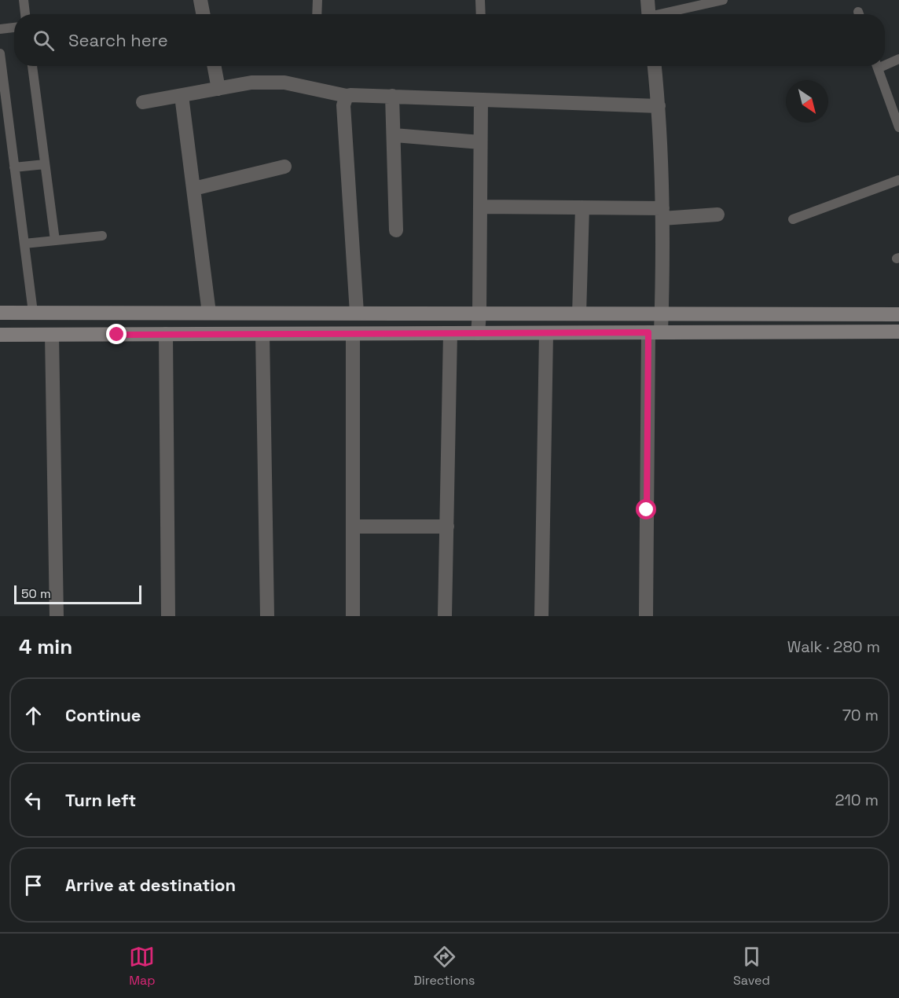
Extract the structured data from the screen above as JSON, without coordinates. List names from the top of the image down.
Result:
{
  "scale_bar": "50 m",
  "north": "bottom right",
  "page": {
    "search": "Search here",
    "scale": "50 m",
    "heading": ["4 min", "Walk · 280 m"],
    "list": [
      ["Continue", "70 m"],
      ["Turn left", "210 m"],
      "Arrive at destination"
    ],
    "nav": ["Map", "Directions", "Saved"]
  }
}
